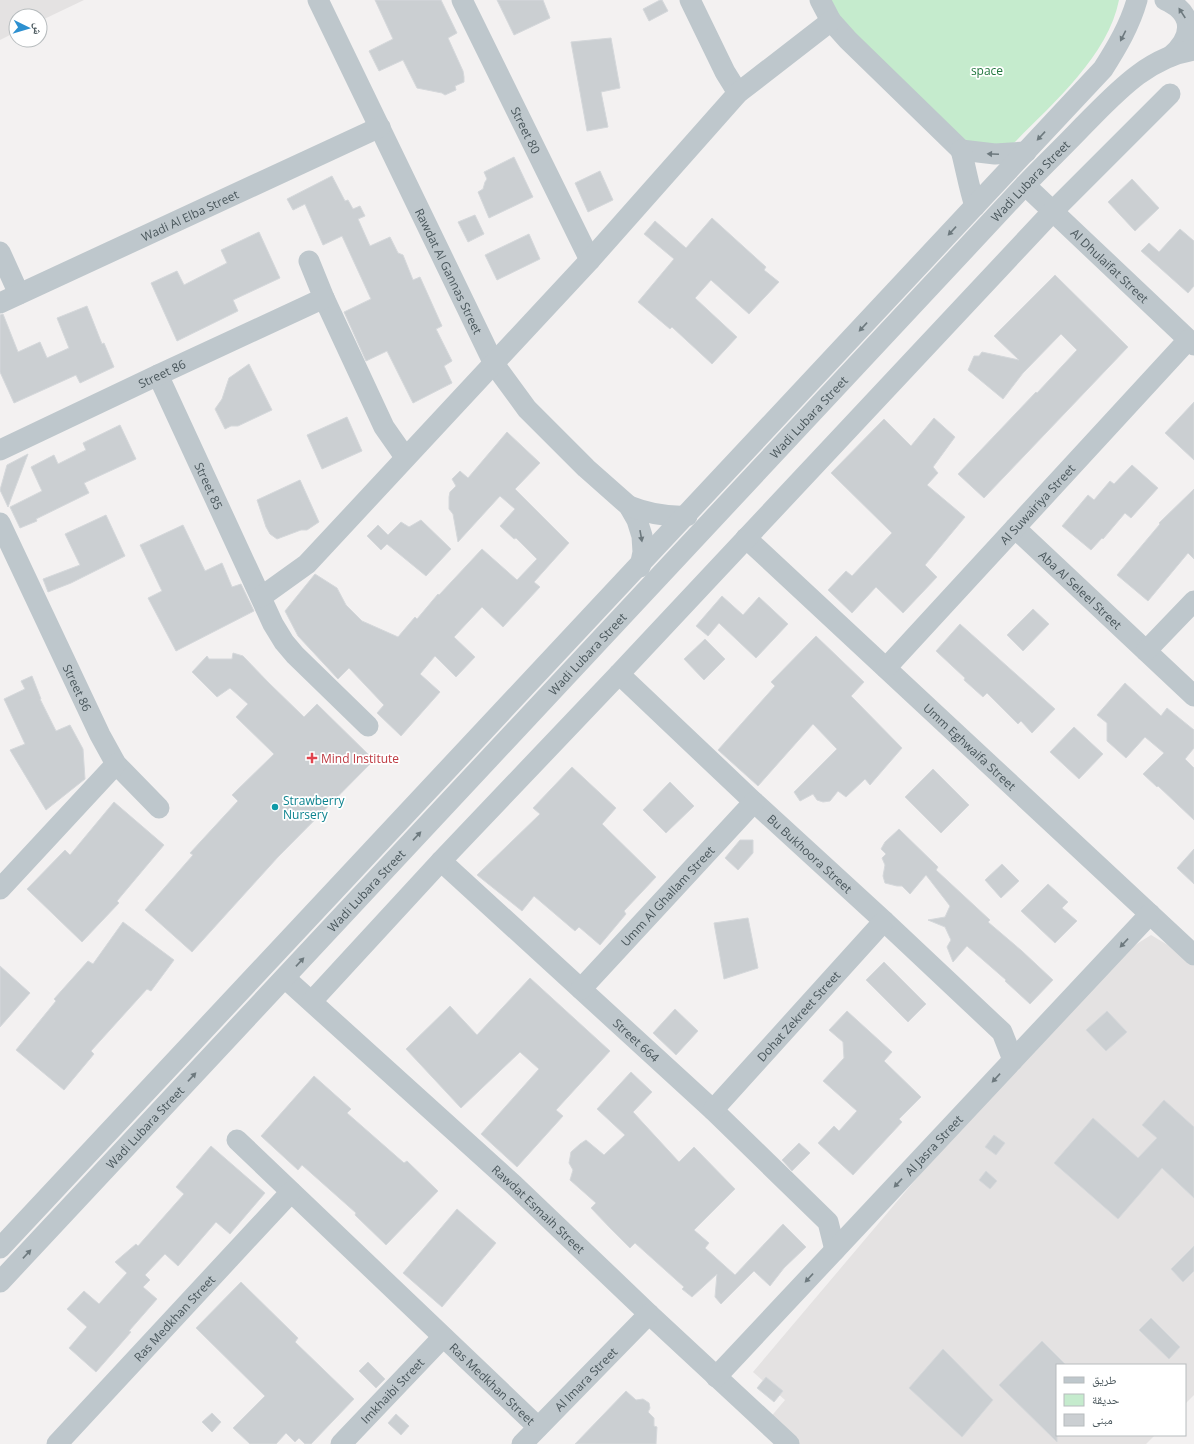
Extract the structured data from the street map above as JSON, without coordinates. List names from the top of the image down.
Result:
{
  "streets": {
    "street": [
      "Street 80",
      "Wadi Lubara Street",
      "Wadi Al Elba Street",
      "Al Dhulaifat Street",
      "Rawdat Al Gannas Street",
      "Street 86",
      "Street 85",
      "Al Suwairiya Street",
      "Aba Al Seleel Street",
      "Umm Eghwaifa Street",
      "Bu Bukhoora Street",
      "Umm Al Ghallam Street",
      "Dohat Zekreet Street",
      "Street 664",
      "Al Jasra Street",
      "Rawdat Esmaih Street",
      "Ras Medkhan Street",
      "Al Imara Street",
      "Imkhaibi Street"
    ]
  },
  "crossings": [
    ["Wadi Lubara Street", "Al Dhulaifat Street"],
    ["Wadi Lubara Street", "Rawdat Al Gannas Street"],
    ["Wadi Lubara Street", "Rawdat Esmaih Street"],
    ["Wadi Al Elba Street", "Rawdat Al Gannas Street"],
    ["Al Dhulaifat Street", "Al Suwairiya Street"],
    ["Street 86", "Street 85"],
    ["Al Suwairiya Street", "Aba Al Seleel Street"],
    ["Al Suwairiya Street", "Umm Eghwaifa Street"],
    ["Umm Eghwaifa Street", "Al Jasra Street"],
    ["Bu Bukhoora Street", "Umm Al Ghallam Street"],
    ["Bu Bukhoora Street", "Dohat Zekreet Street"],
    ["Bu Bukhoora Street", "Al Jasra Street"],
    ["Umm Al Ghallam Street", "Street 664"],
    ["Dohat Zekreet Street", "Street 664"],
    ["Al Jasra Street", "Rawdat Esmaih Street"],
    ["Rawdat Esmaih Street", "Al Imara Street"],
    ["Ras Medkhan Street", "Al Imara Street"],
    ["Ras Medkhan Street", "Imkhaibi Street"]
  ],
  "one_way": ["Al Jasra Street"],
  "parks": ["space"],
  "places": {
    "health": ["Mind Institute"],
    "other": ["Strawberry Nursery"]
  },
  "legend": ["طريق", "حديقة", "مبنى"],
  "north": "right"
}
